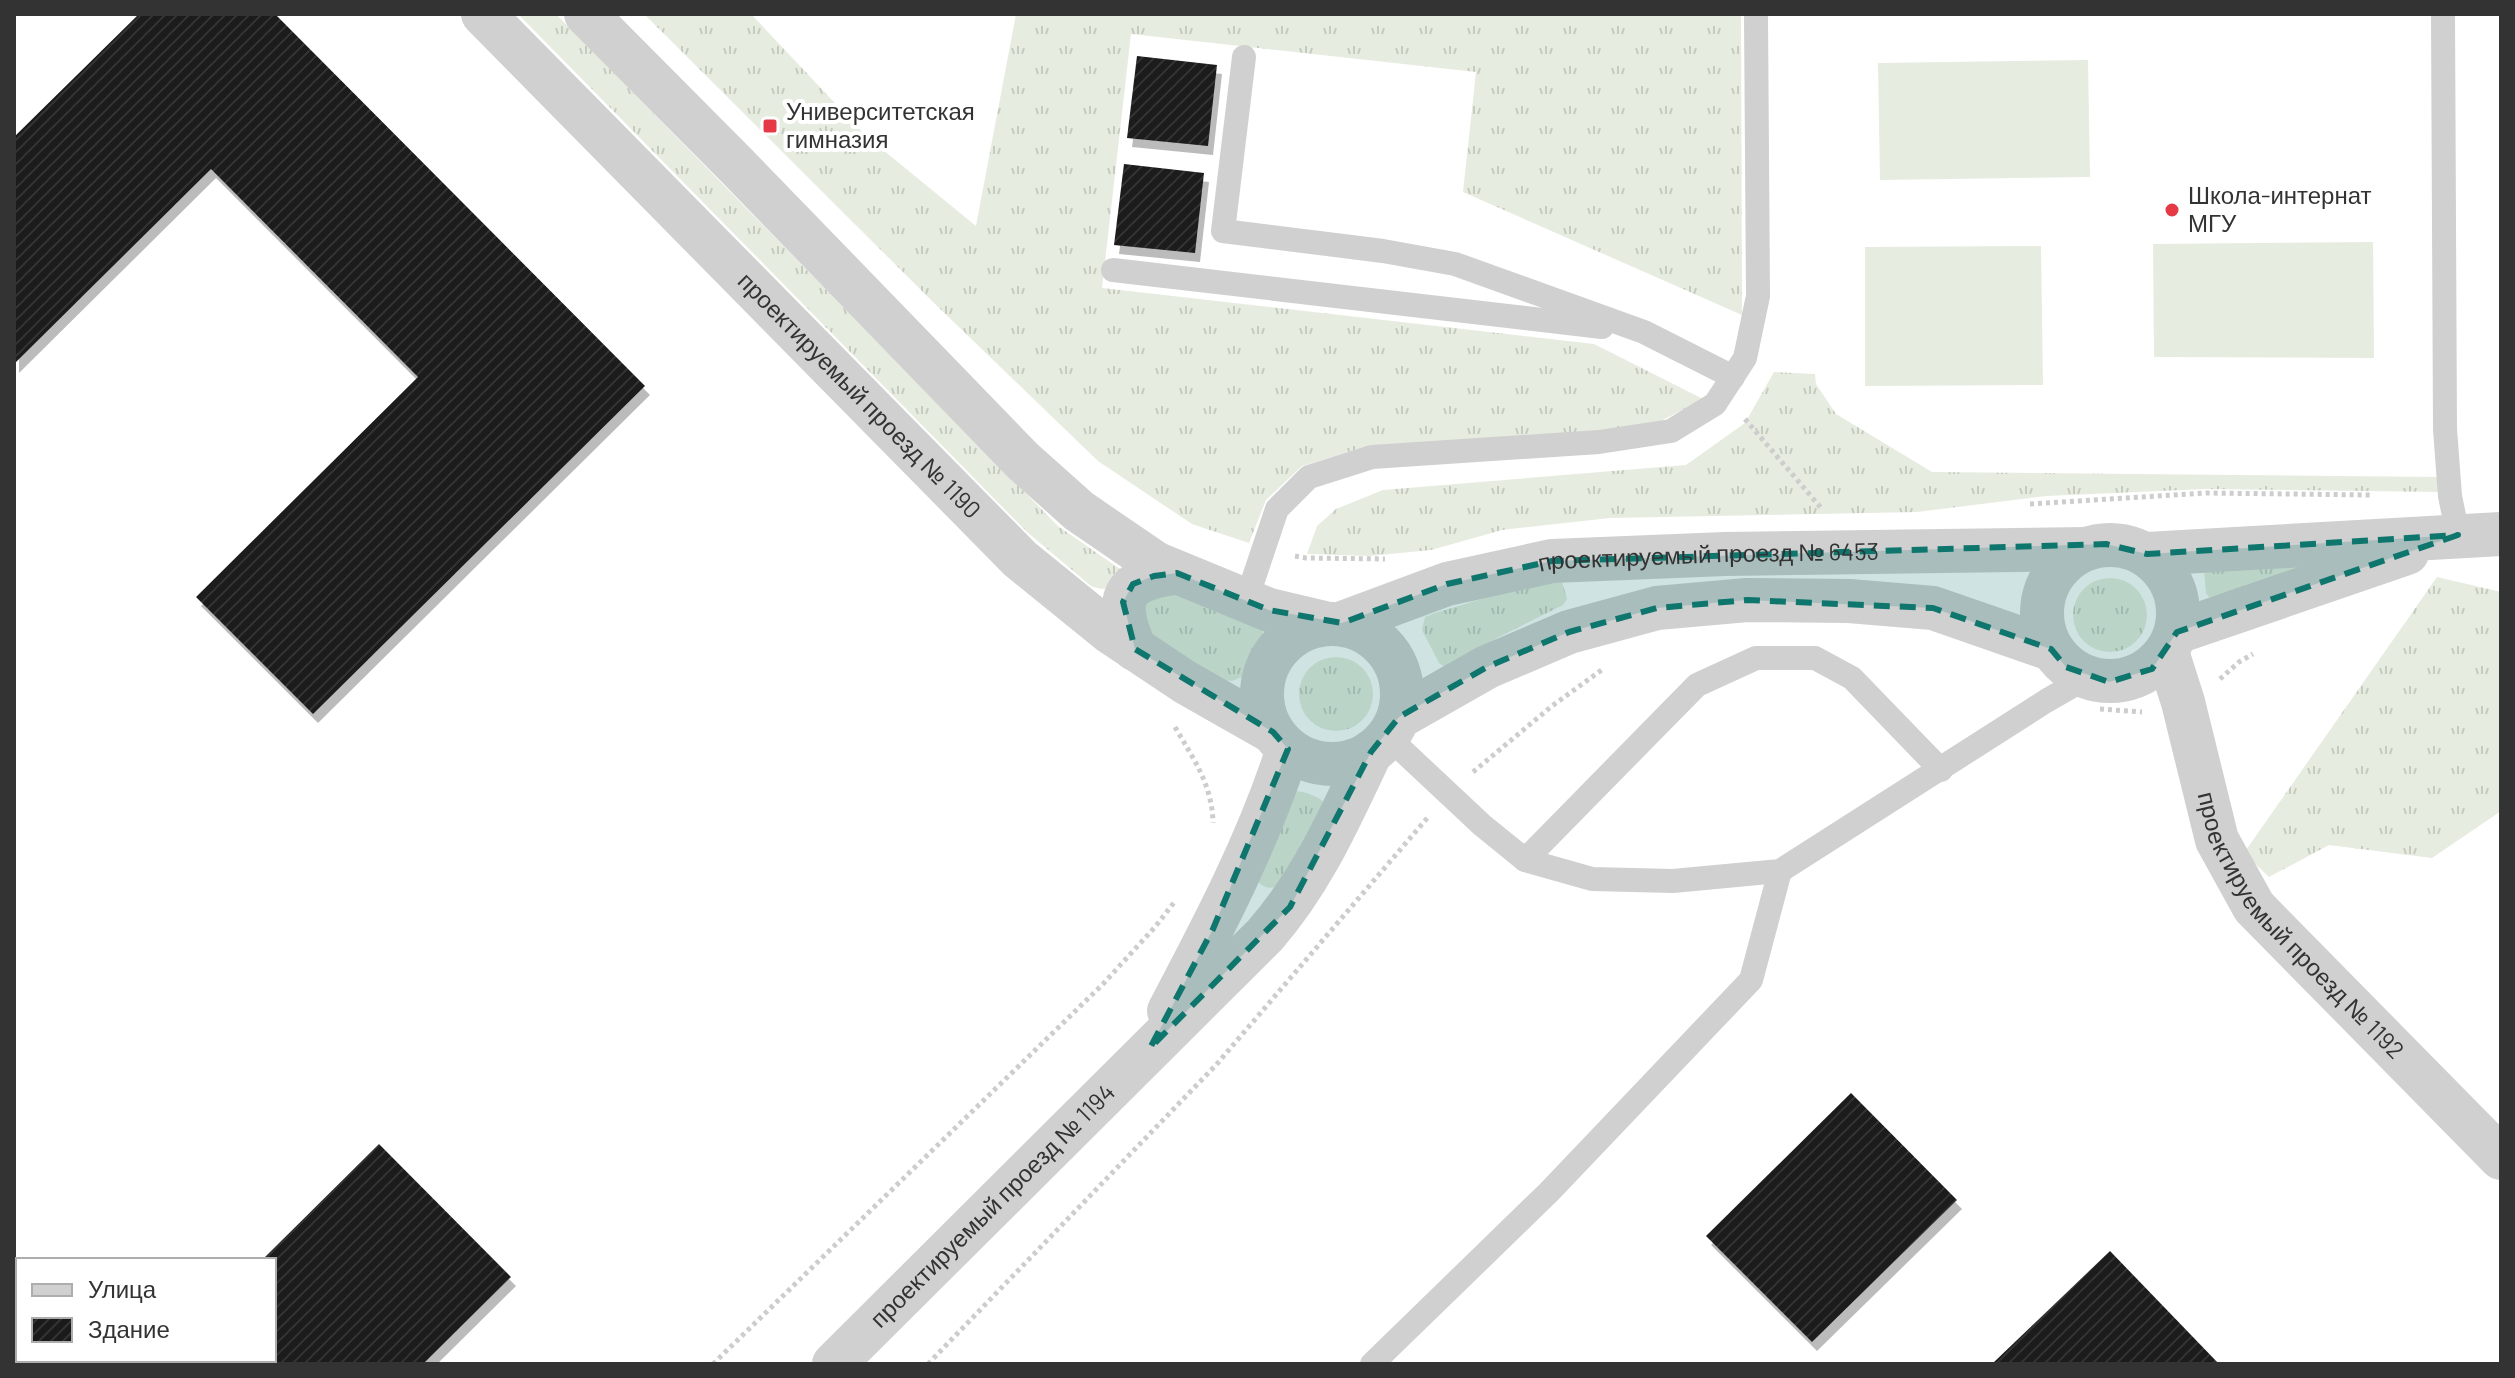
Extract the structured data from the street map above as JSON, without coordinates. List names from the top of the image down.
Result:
{
  "streets": {
    "street": [
      "проектируемый проезд № 1190",
      "проектируемый проезд № 6453",
      "проектируемый проезд № 1192",
      "проектируемый проезд № 1194"
    ]
  },
  "crossings": [
    ["проектируемый проезд № 1190", "проектируемый проезд № 6453"],
    ["проектируемый проезд № 1190", "проектируемый проезд № 1194"],
    ["проектируемый проезд № 6453", "проектируемый проезд № 1192"],
    ["проектируемый проезд № 6453", "проектируемый проезд № 1194"]
  ],
  "places": {
    "transit": ["Университетская гимназия"],
    "other": ["Школа-интернат МГУ"]
  },
  "legend": ["Улица", "Здание"]
}
